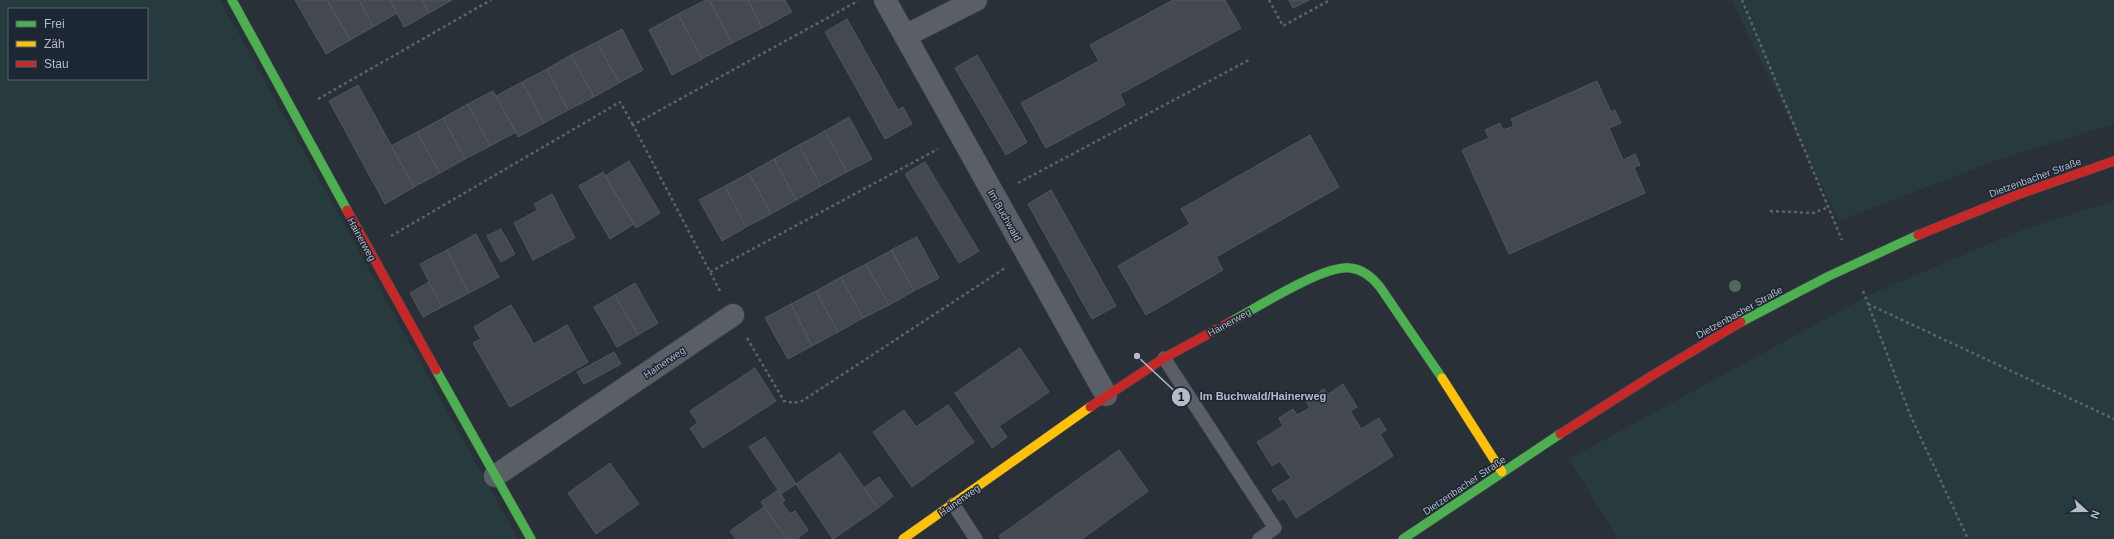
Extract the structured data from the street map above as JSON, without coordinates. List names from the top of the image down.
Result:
{
  "streets": {
    "street": ["Dietzenbacher Straße", "Im Buchwald", "Hainerweg"]
  },
  "crossings": [
    ["Dietzenbacher Straße", "Hainerweg"],
    ["Im Buchwald", "Hainerweg"]
  ],
  "places": ["Im Buchwald/Hainerweg"],
  "legend": ["Frei", "Zäh", "Stau"],
  "north": "right"
}
